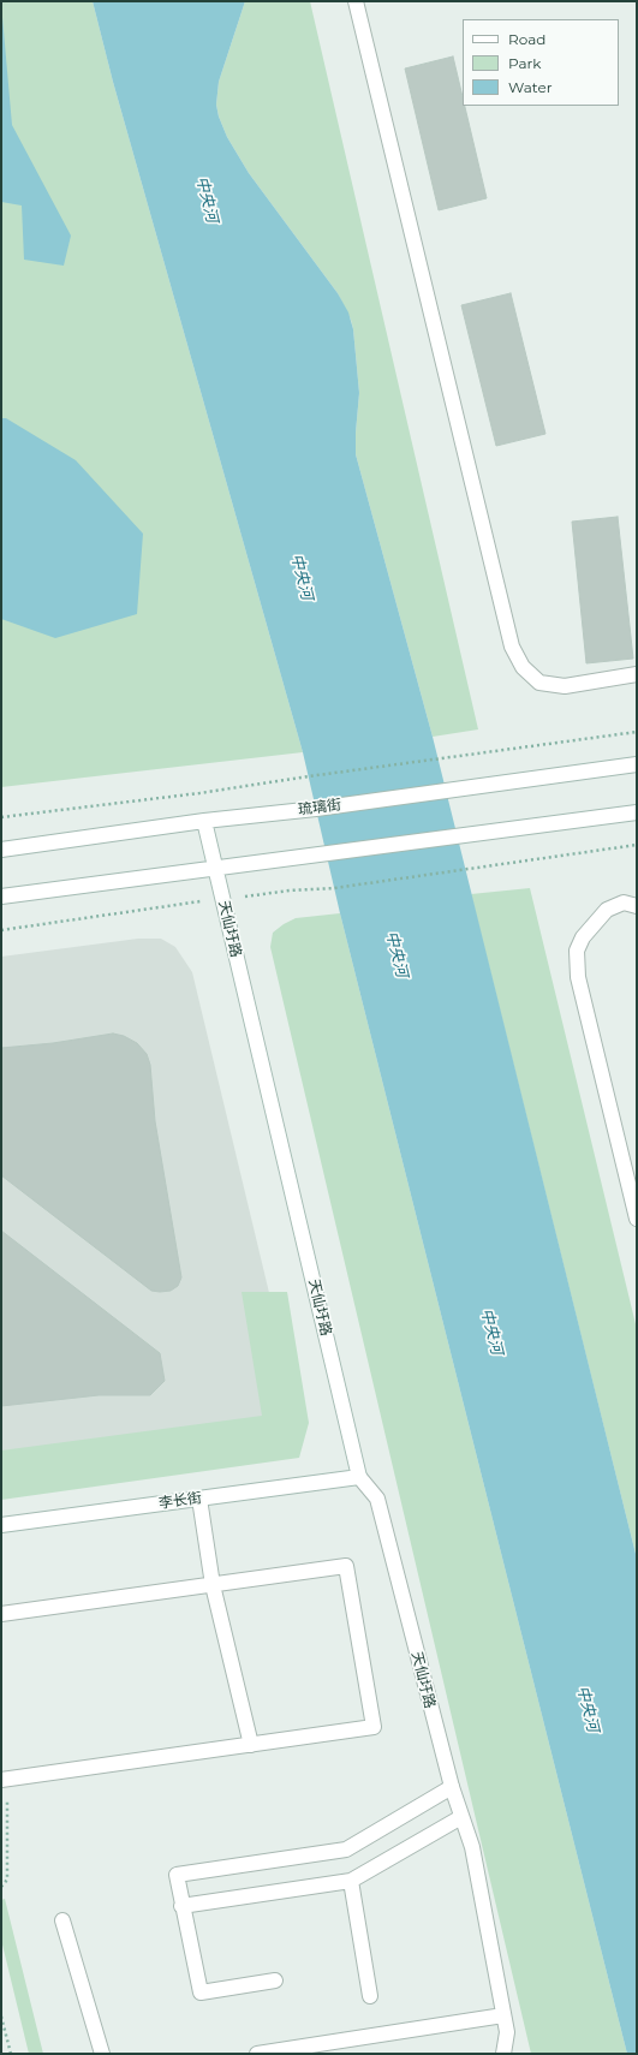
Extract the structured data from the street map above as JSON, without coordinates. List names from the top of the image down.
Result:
{
  "streets": {
    "street": ["琉璃街", "天仙圩路", "李长街"]
  },
  "crossings": [
    ["琉璃街", "天仙圩路"],
    ["天仙圩路", "李长街"]
  ],
  "water": ["中央河"],
  "legend": ["Road", "Park", "Water"]
}
